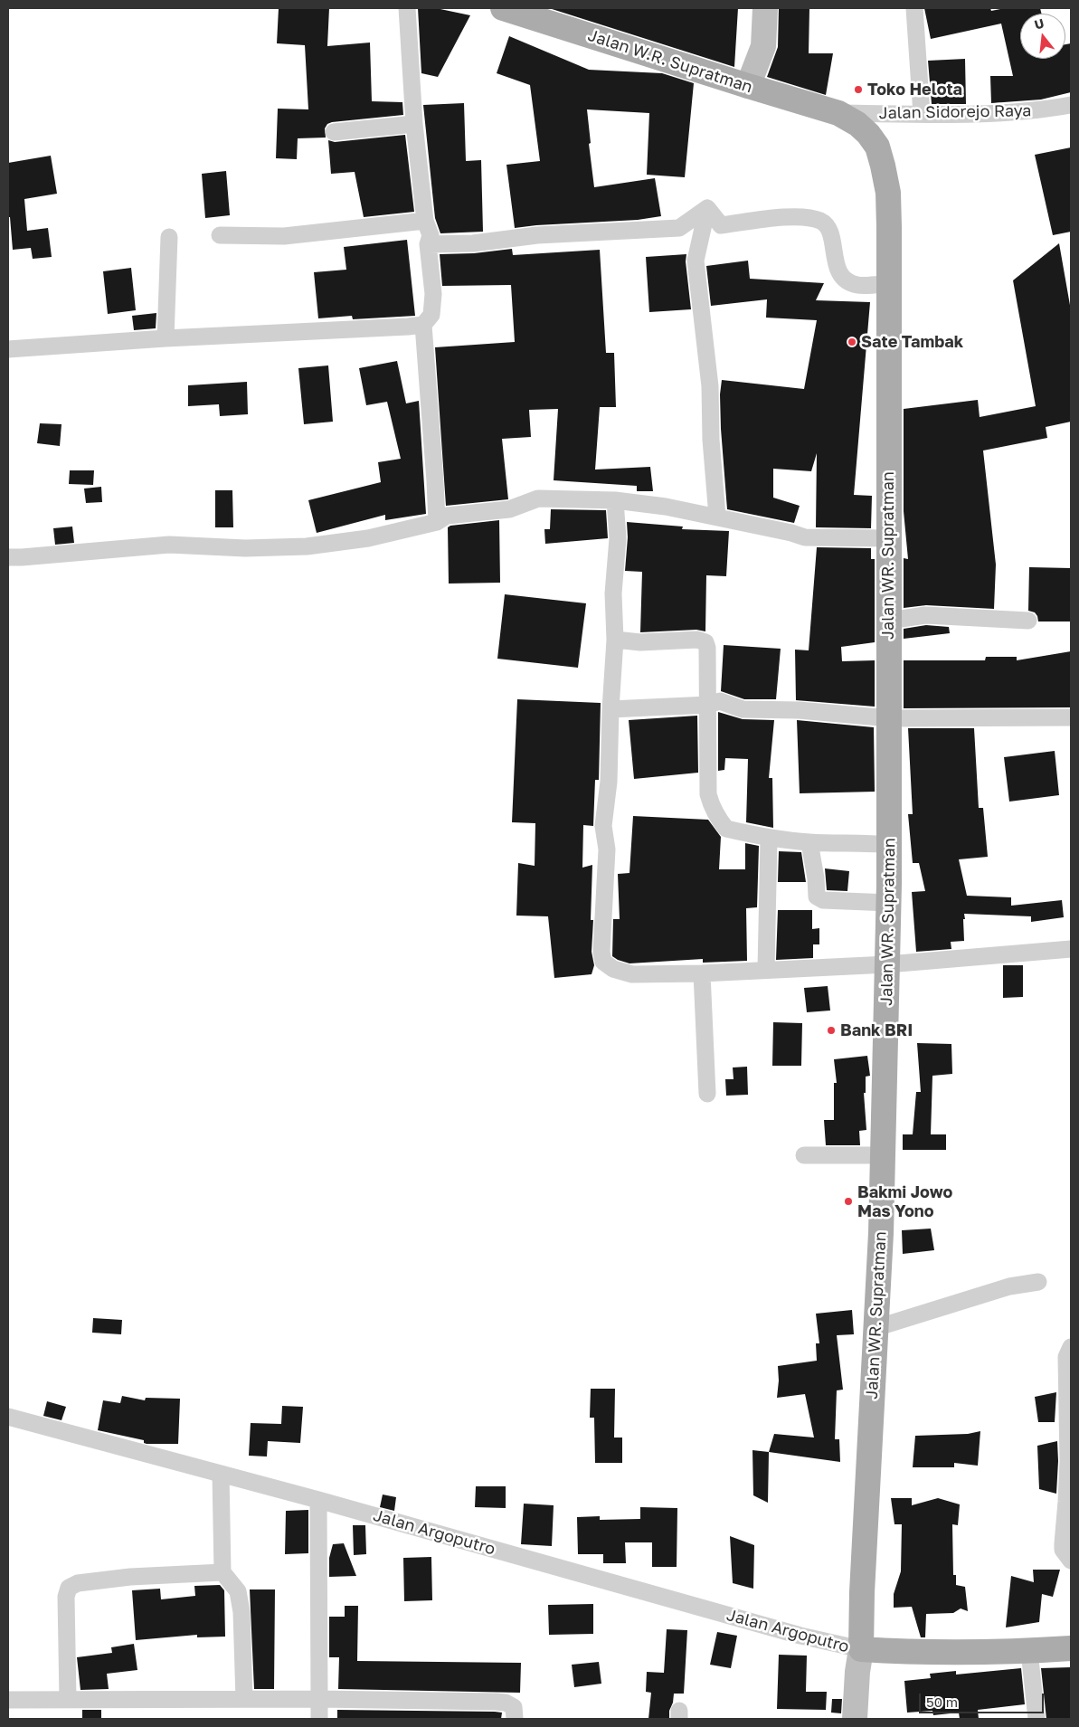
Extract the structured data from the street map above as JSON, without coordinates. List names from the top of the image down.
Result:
{
  "streets": {
    "main road": ["Jalan W.R. Supratman", "Jalan WR. Supratman"],
    "street": ["Jalan Sidorejo Raya", "Jalan Argoputro"]
  },
  "crossings": [
    ["Jalan W.R. Supratman", "Jalan Sidorejo Raya"],
    ["Jalan W.R. Supratman", "Jalan WR. Supratman"],
    ["Jalan Sidorejo Raya", "Jalan WR. Supratman"],
    ["Jalan WR. Supratman", "Jalan Argoputro"]
  ],
  "places": [
    "Toko Helota",
    "Sate Tambak",
    "Bank BRI",
    "Bakmi Jowo Mas Yono"
  ],
  "scale_bar": "50 m",
  "north": "top"
}
